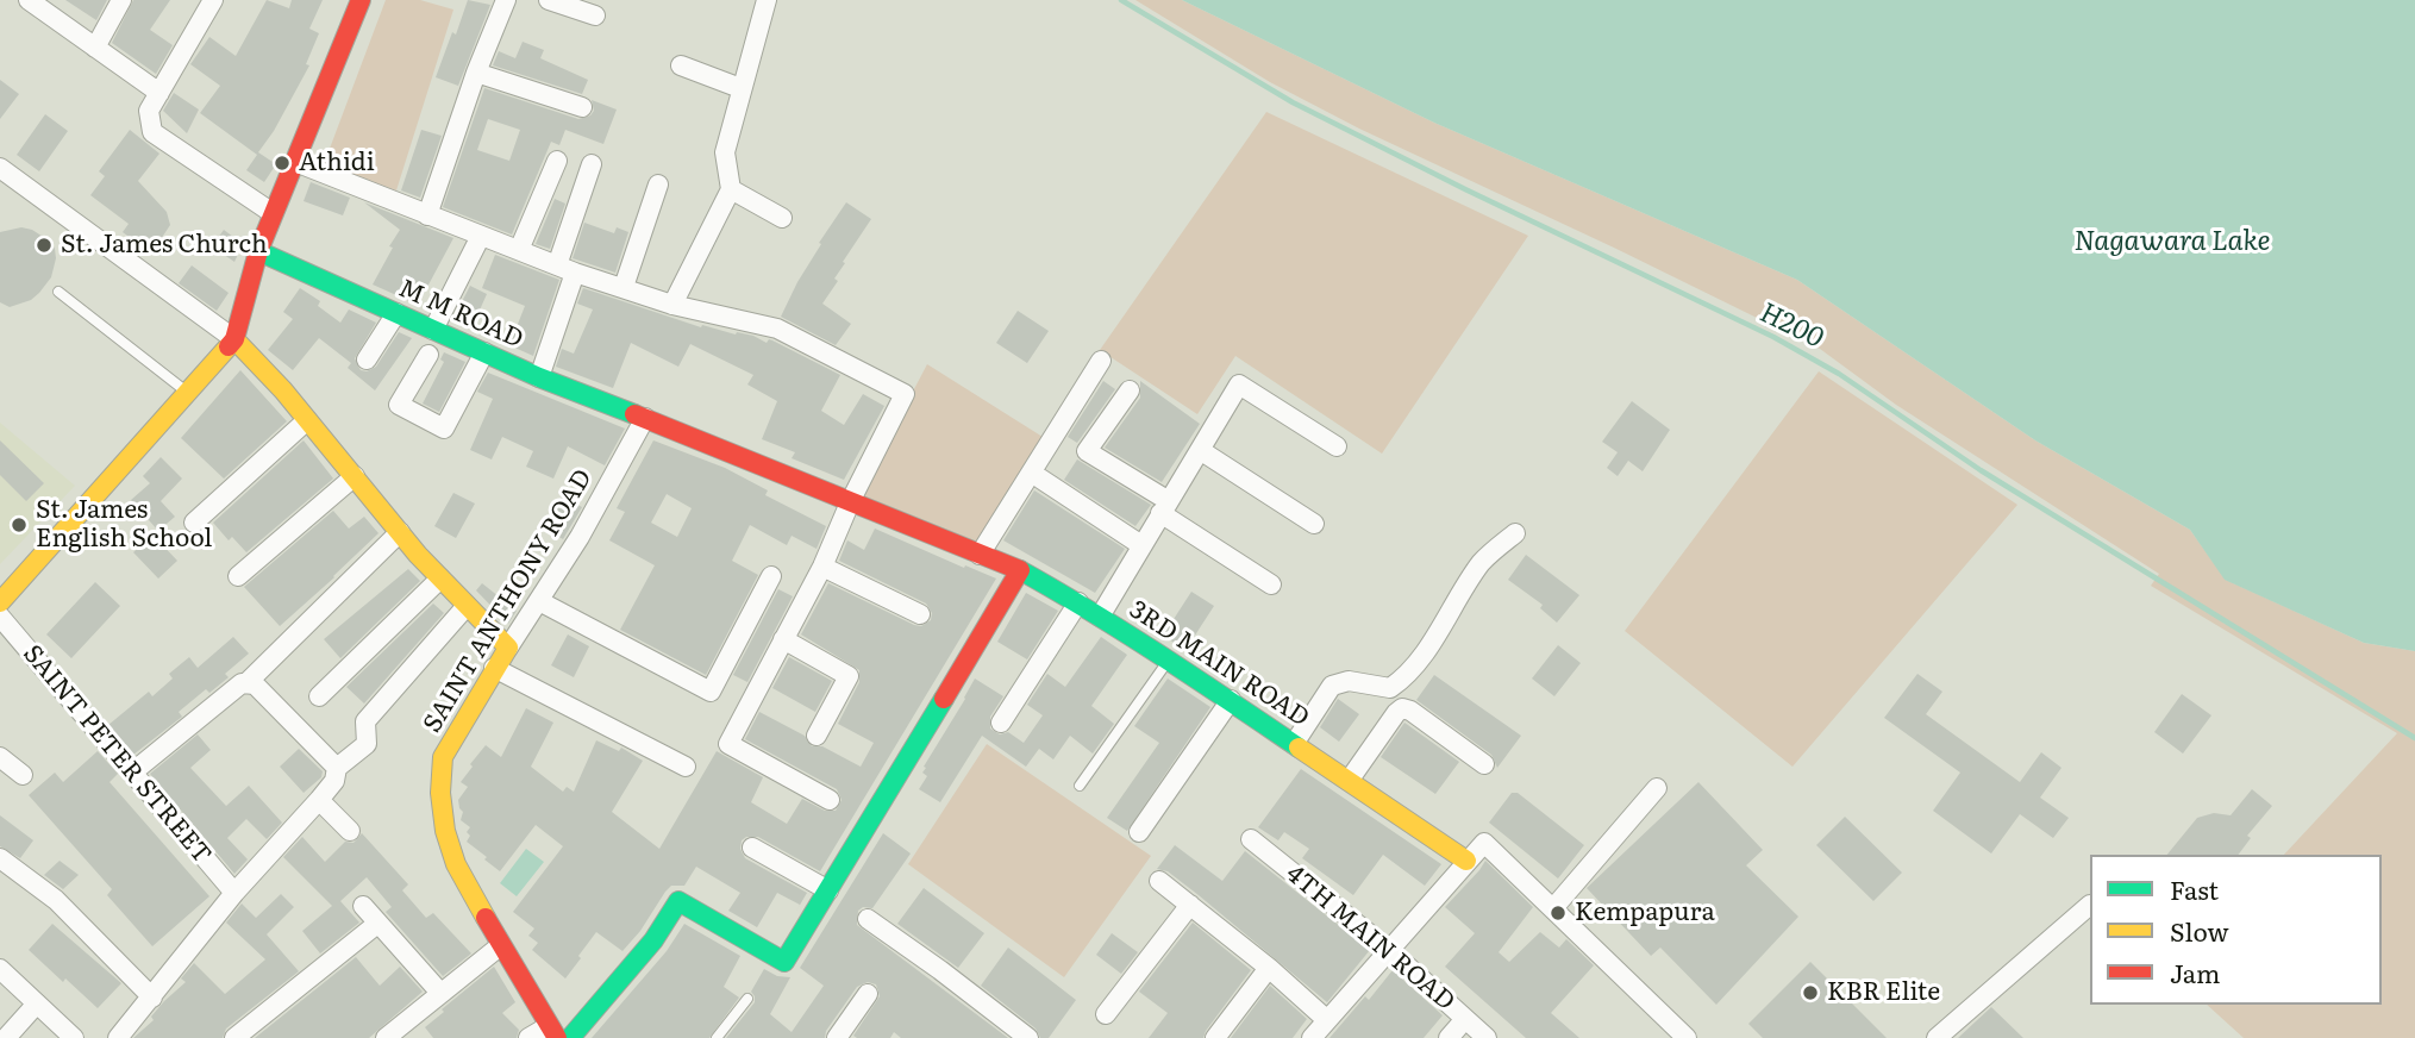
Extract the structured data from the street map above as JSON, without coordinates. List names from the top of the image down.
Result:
{
  "streets": {
    "street": [
      "M M ROAD",
      "SAINT ANTHONY ROAD",
      "3RD MAIN ROAD",
      "SAINT PETER STREET",
      "4TH MAIN ROAD"
    ]
  },
  "crossings": [
    ["M M ROAD", "SAINT ANTHONY ROAD"],
    ["M M ROAD", "3RD MAIN ROAD"],
    ["SAINT ANTHONY ROAD", "3RD MAIN ROAD"]
  ],
  "water": ["Nagawara Lake", "H200"],
  "places": [
    "Athidi",
    "St. James Church",
    "St. James English School",
    "Kempapura",
    "KBR Elite"
  ],
  "legend": ["Fast", "Slow", "Jam"]
}
